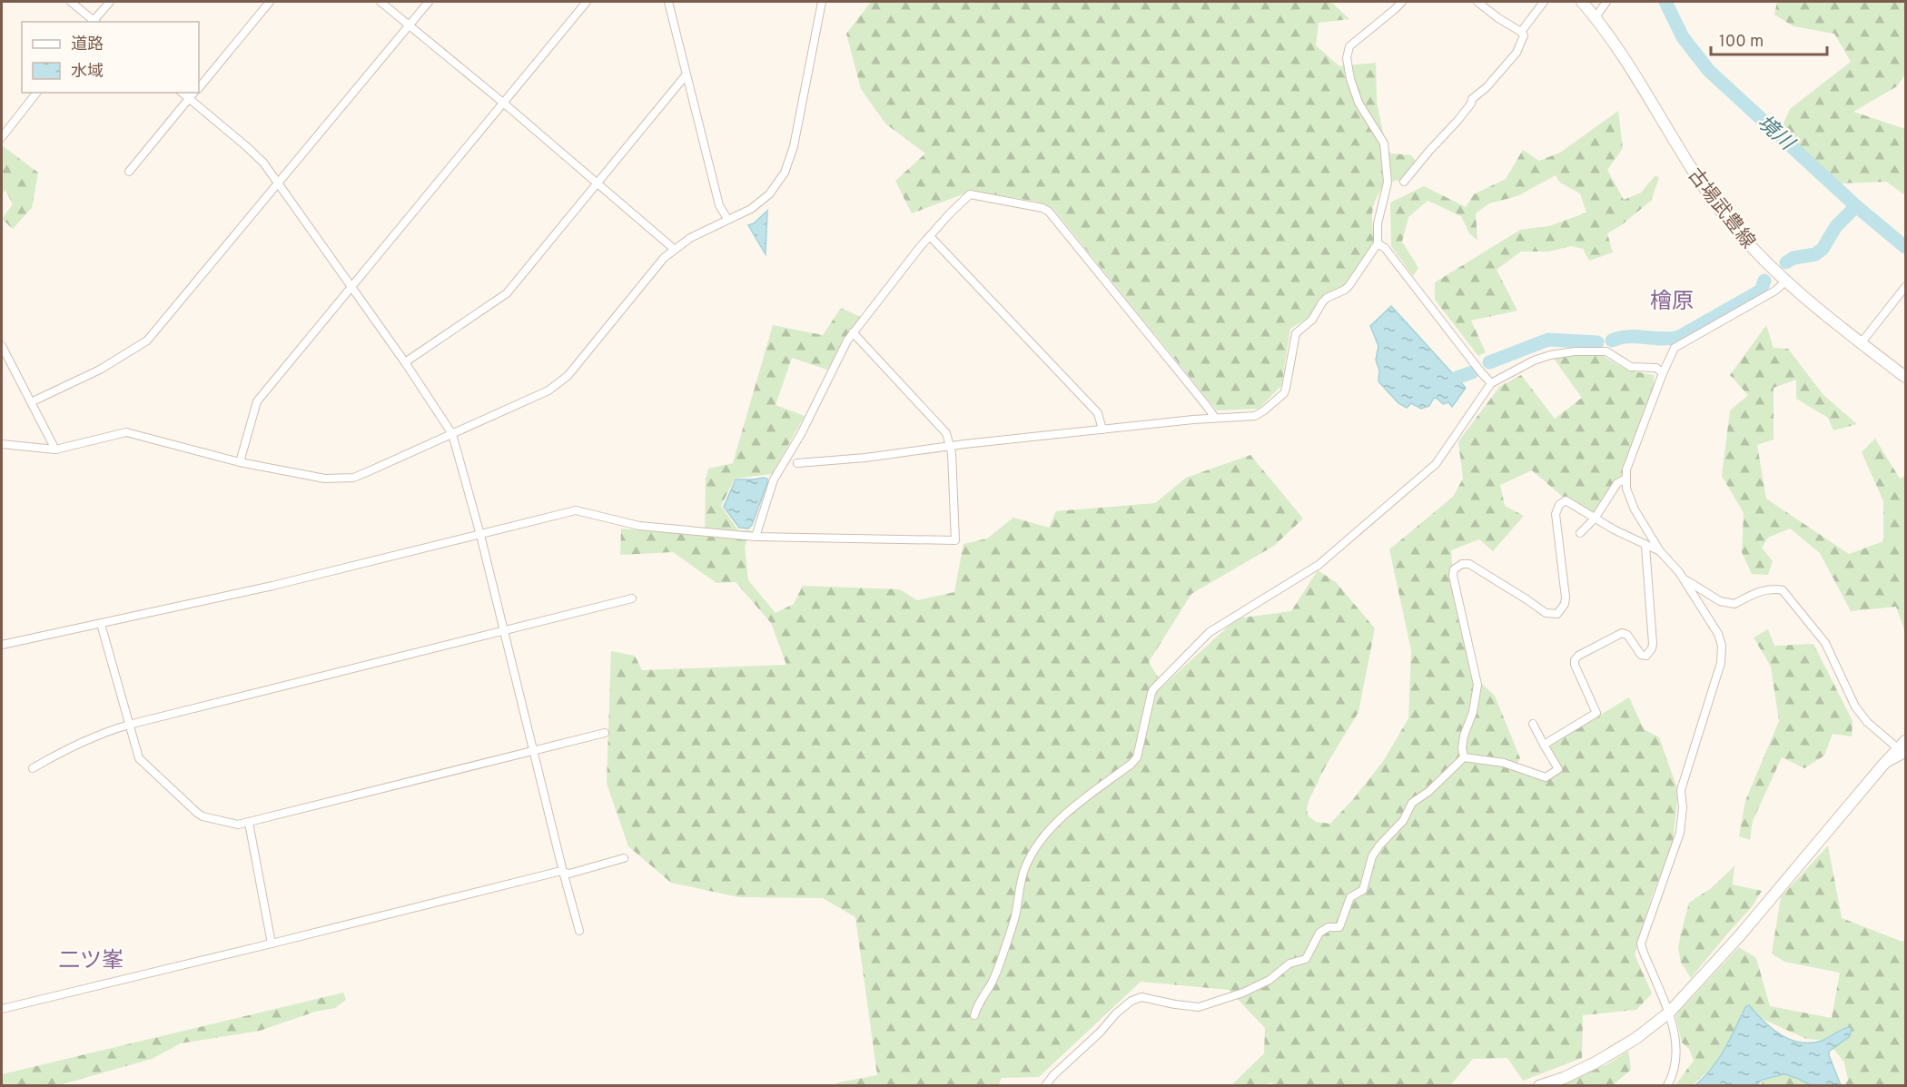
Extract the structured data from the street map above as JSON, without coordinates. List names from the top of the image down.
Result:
{
  "streets": {
    "main road": ["古場武豊線"]
  },
  "districts": ["檜原", "二ツ峯"],
  "water": ["境川"],
  "legend": ["道路", "水域"],
  "scale_bar": "100 m"
}
